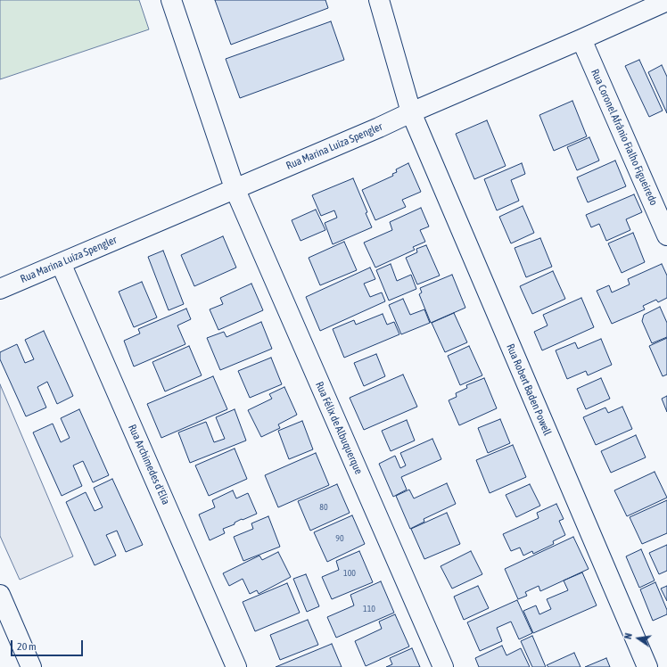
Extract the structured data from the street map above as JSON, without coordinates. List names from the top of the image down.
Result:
{
  "streets": {
    "street": [
      "Rua Coronel Afrânio Fialho Figueiredo",
      "Rua Marina Luíza Spengler",
      "Rua Robert Baden Powell",
      "Rua Félix de Albuquerque",
      "Rua Archimedes d'Elia"
    ]
  },
  "crossings": [
    ["Rua Coronel Afrânio Fialho Figueiredo", "Rua Marina Luíza Spengler"],
    ["Rua Marina Luíza Spengler", "Rua Robert Baden Powell"],
    ["Rua Marina Luíza Spengler", "Rua Félix de Albuquerque"],
    ["Rua Marina Luíza Spengler", "Rua Archimedes d'Elia"]
  ],
  "house_numbers": [
    "80",
    "90",
    "100",
    "110"
  ],
  "scale_bar": "20 m",
  "north": "left"
}
